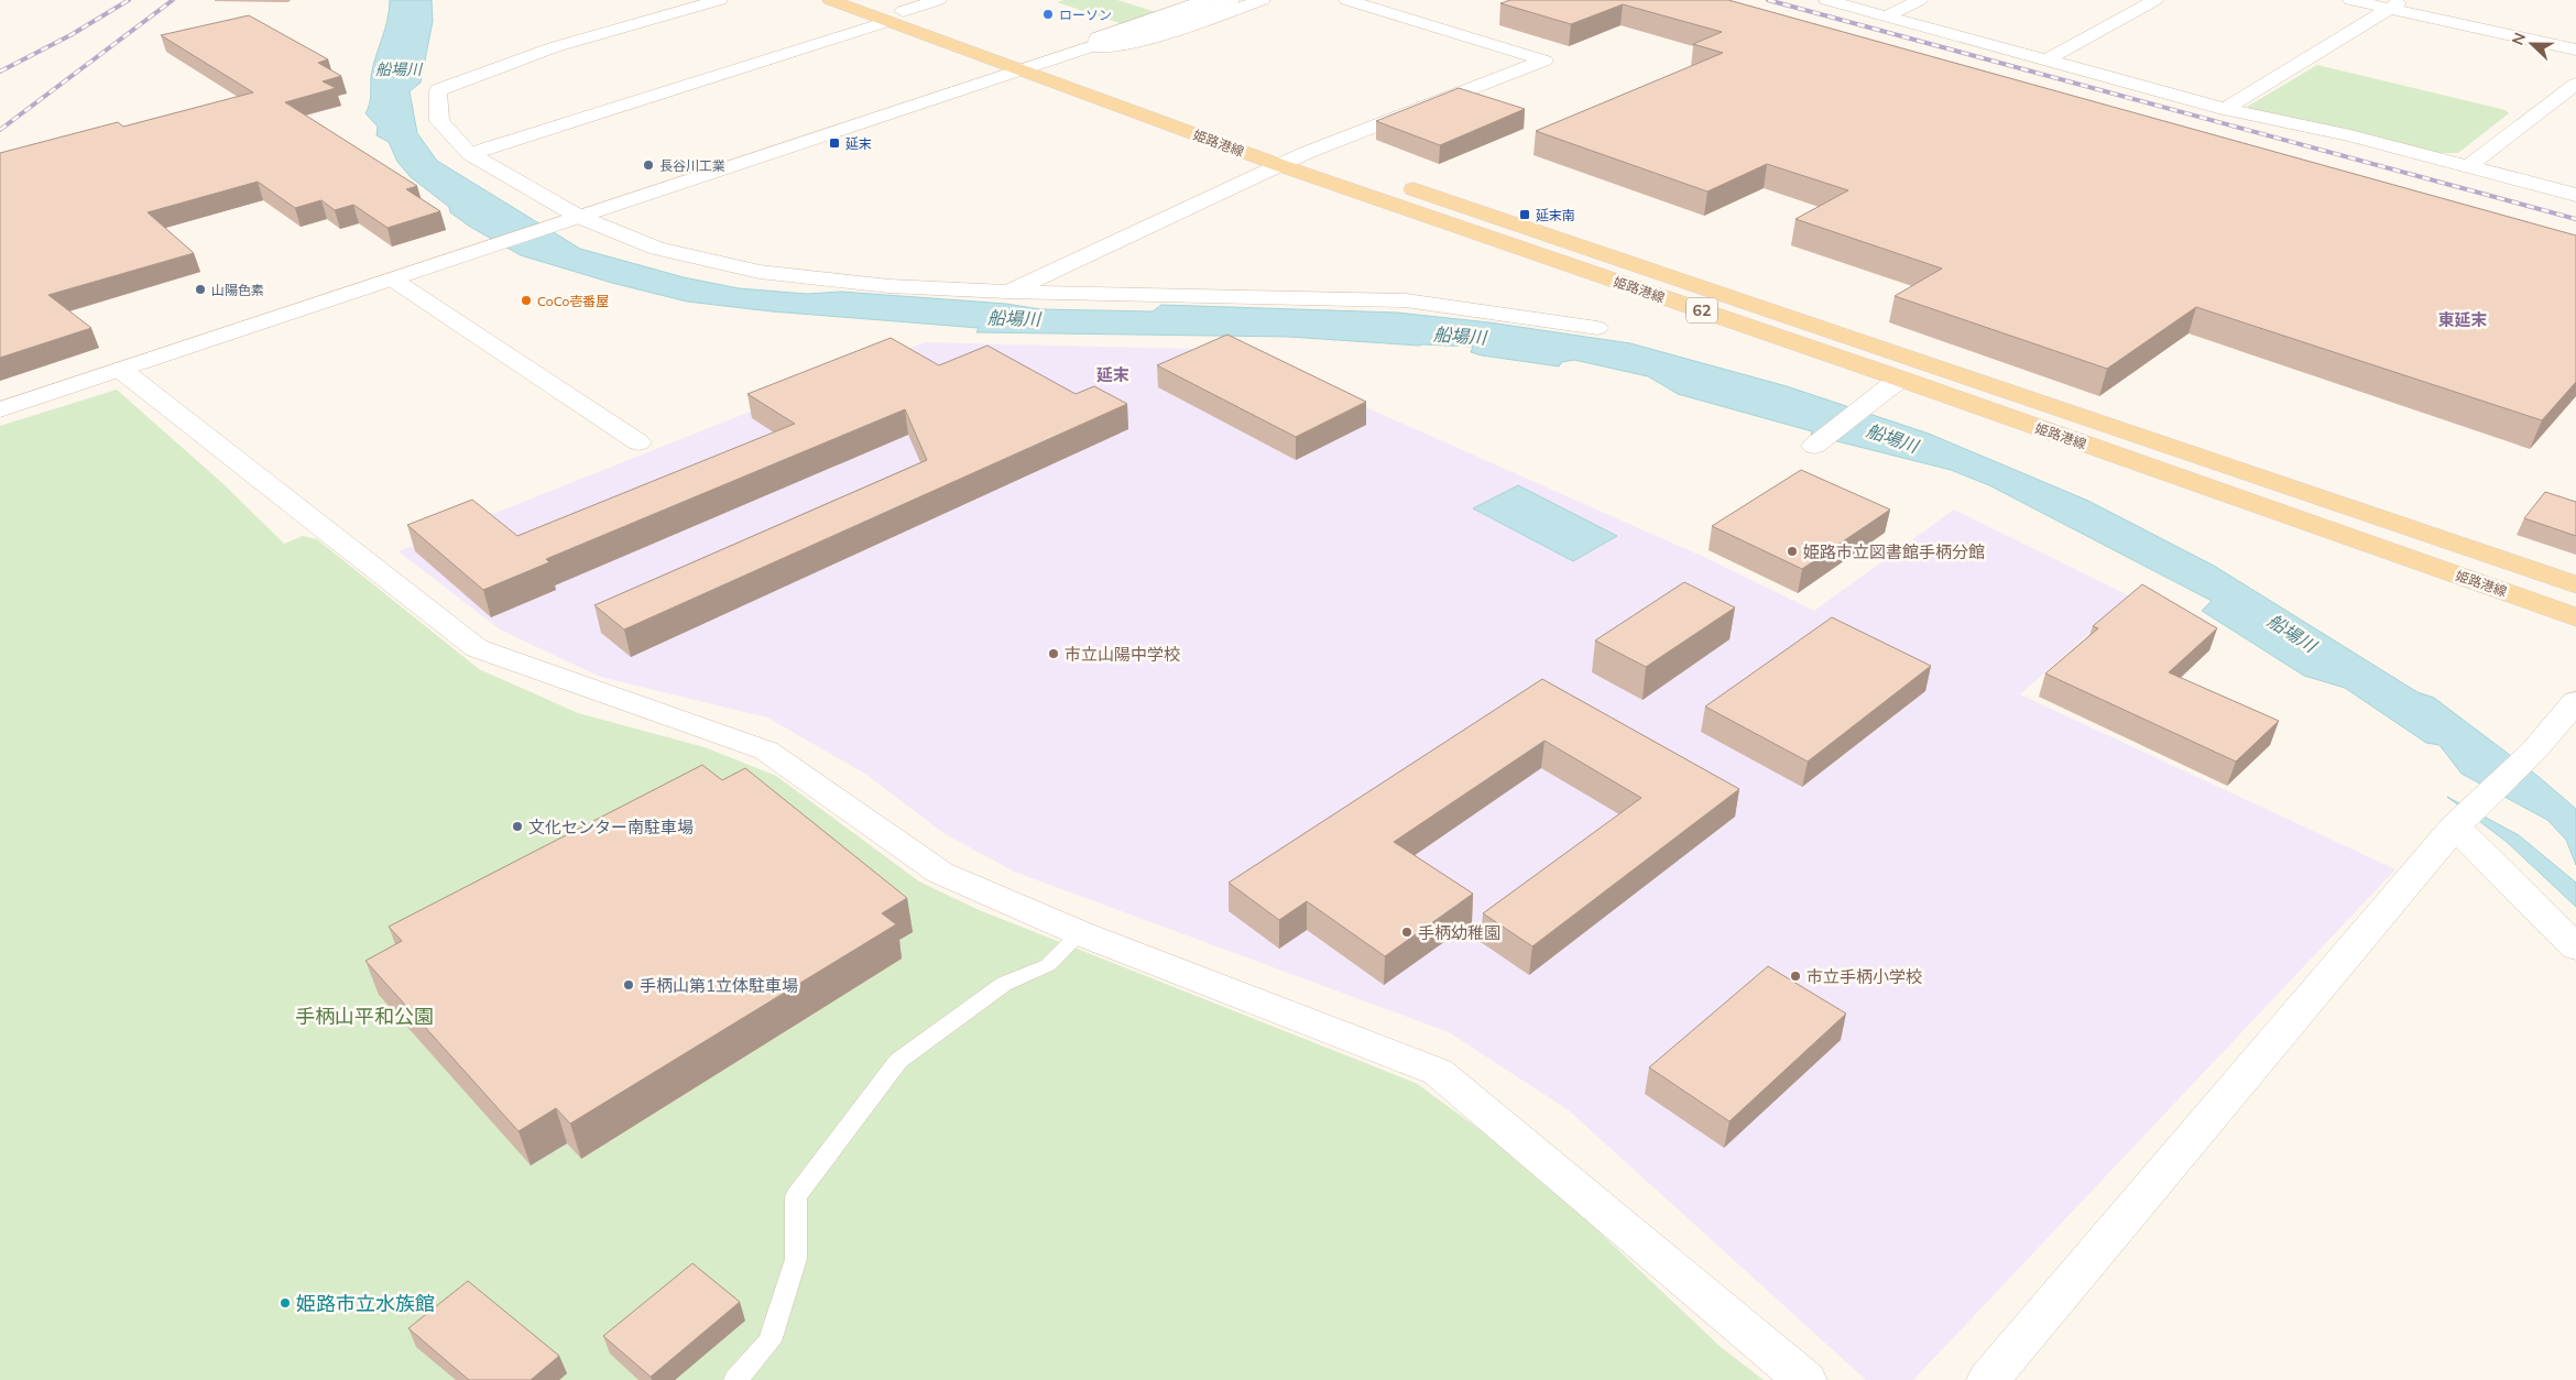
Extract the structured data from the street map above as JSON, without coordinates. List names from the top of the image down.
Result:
{
  "streets": {
    "main road": ["姫路港線", "62"]
  },
  "districts": ["東延末", "延末"],
  "water": ["船場川"],
  "parks": ["手柄山平和公園"],
  "places": {
    "other": [
      "ローソン",
      "長谷川工業",
      "山陽色素",
      "CoCo壱番屋",
      "姫路市立図書館手柄分館",
      "市立山陽中学校",
      "文化センター南駐車場",
      "手柄幼稚園",
      "市立手柄小学校",
      "手柄山第1立体駐車場",
      "姫路市立水族館"
    ],
    "transit": ["延末", "延末南"]
  },
  "north": "left"
}
